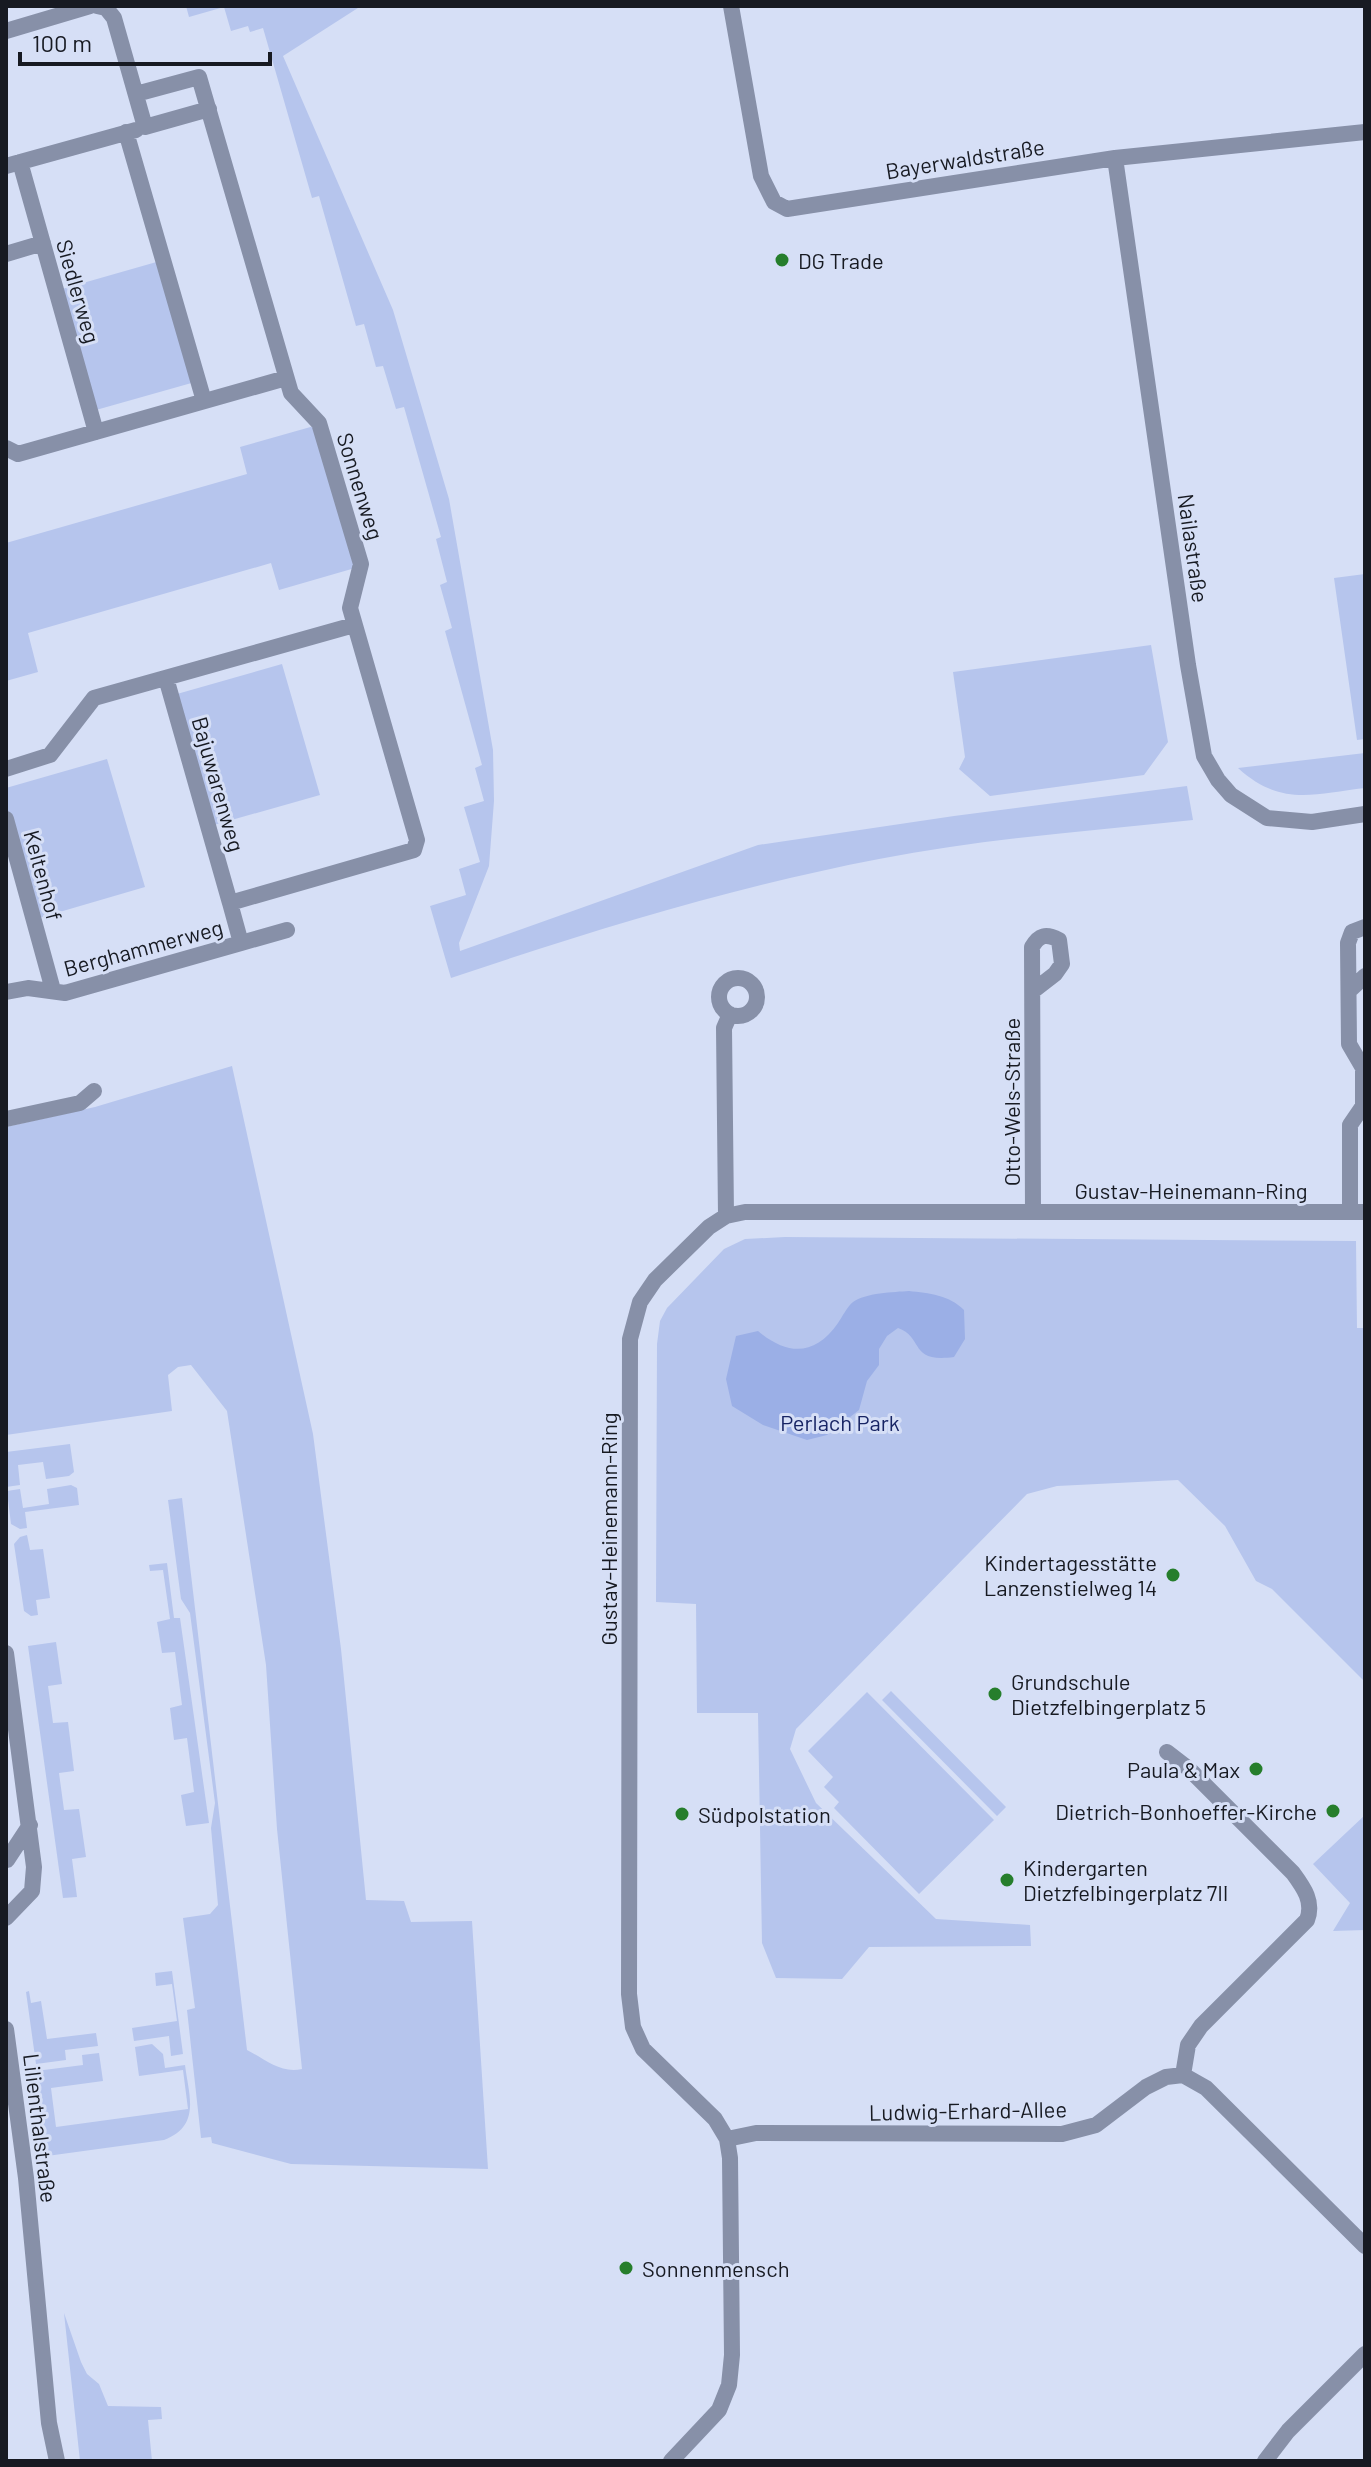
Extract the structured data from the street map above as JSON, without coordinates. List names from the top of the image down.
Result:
{
  "streets": {
    "street": [
      "Bayerwaldstraße",
      "Siedlerweg",
      "Sonnenweg",
      "Nailastraße",
      "Bajuwarenweg",
      "Keltenhof",
      "Berghammerweg",
      "Otto-Wels-Straße",
      "Gustav-Heinemann-Ring",
      "Ludwig-Erhard-Allee",
      "Lilienthalstraße"
    ]
  },
  "crossings": [
    ["Bayerwaldstraße", "Nailastraße"],
    ["Sonnenweg", "Berghammerweg"],
    ["Bajuwarenweg", "Berghammerweg"],
    ["Keltenhof", "Berghammerweg"],
    ["Otto-Wels-Straße", "Gustav-Heinemann-Ring"],
    ["Gustav-Heinemann-Ring", "Ludwig-Erhard-Allee"]
  ],
  "parks": ["Perlach Park"],
  "places": [
    "DG Trade",
    "Kindertagesstätte Lanzenstielweg 14",
    "Grundschule Dietzfelbingerplatz 5",
    "Paula & Max",
    "Dietrich-Bonhoeffer-Kirche",
    "Südpolstation",
    "Kindergarten Dietzfelbingerplatz 7II",
    "Sonnenmensch"
  ],
  "scale_bar": "100 m"
}
